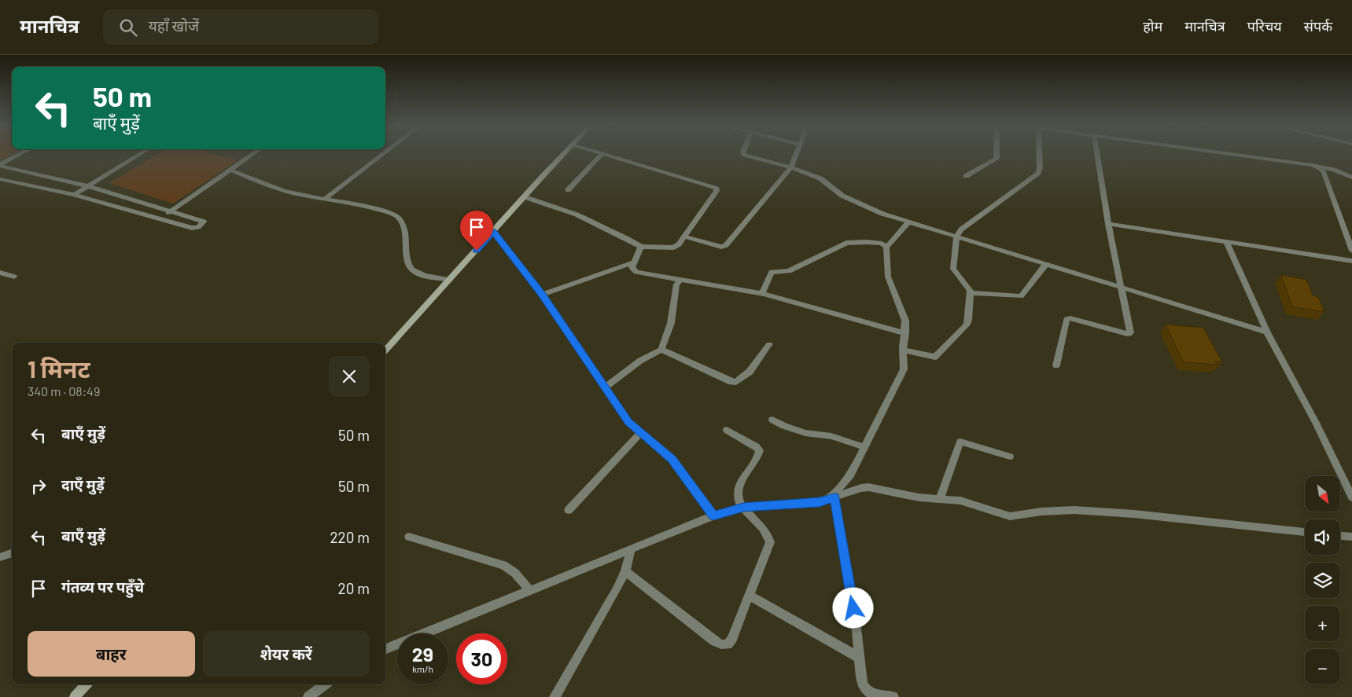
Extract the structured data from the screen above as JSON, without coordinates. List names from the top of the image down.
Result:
{
  "north": "bottom right",
  "page": {
    "header": "मानचित्र",
    "search": "यहाँ खोजें",
    "nav": [
      "होम",
      "मानचित्र",
      "परिचय",
      "संपर्क"
    ],
    "turn": ["50 m", "बाएँ मुड़ें"],
    "heading": ["1 मिनट", "340 m · 08:49"],
    "list": [
      {
        "name": "बाएँ मुड़ें",
        "value": "50 m"
      },
      {
        "name": "दाएँ मुड़ें",
        "value": "50 m"
      },
      {
        "name": "बाएँ मुड़ें",
        "value": "220 m"
      },
      {
        "name": "गंतव्य पर पहुँचे",
        "value": "20 m"
      }
    ],
    "map_buttons": ["+", "−"],
    "buttons": ["बाहर", "शेयर करें"],
    "speed": "29 km/h",
    "limit": "30"
  }
}
